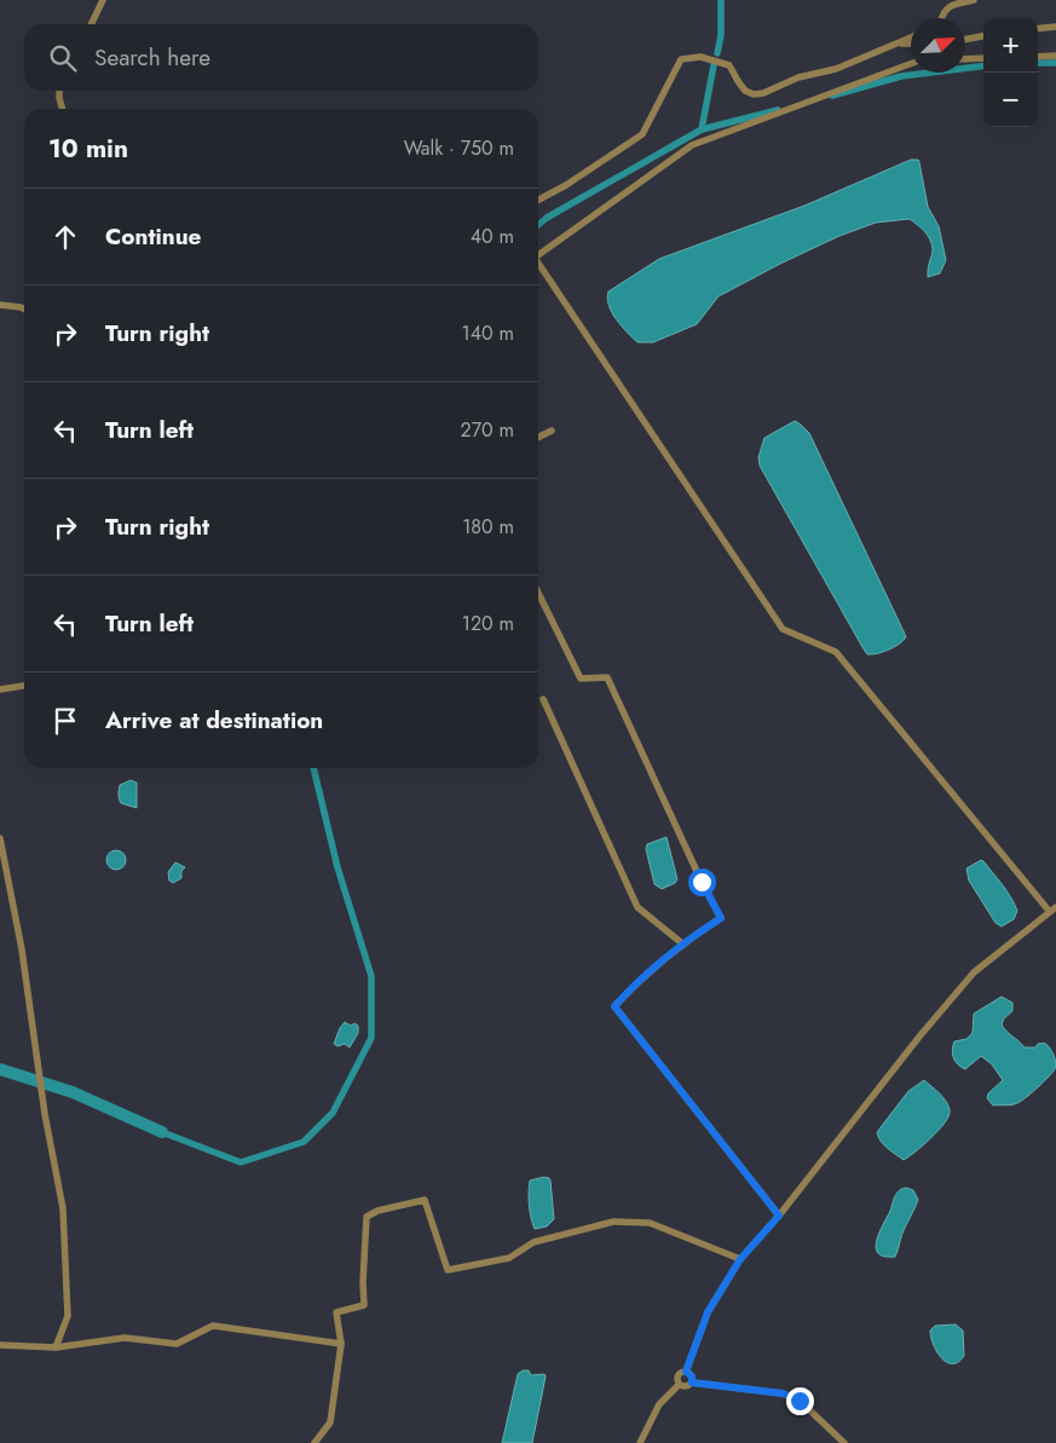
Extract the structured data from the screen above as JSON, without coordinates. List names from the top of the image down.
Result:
{
  "north": "top right",
  "page": {
    "map_buttons": ["+", "−"],
    "search": "Search here",
    "heading": ["10 min", "Walk · 750 m"],
    "list": [
      ["Continue", "40 m"],
      ["Turn right", "140 m"],
      ["Turn left", "270 m"],
      ["Turn right", "180 m"],
      ["Turn left", "120 m"],
      "Arrive at destination"
    ]
  }
}
